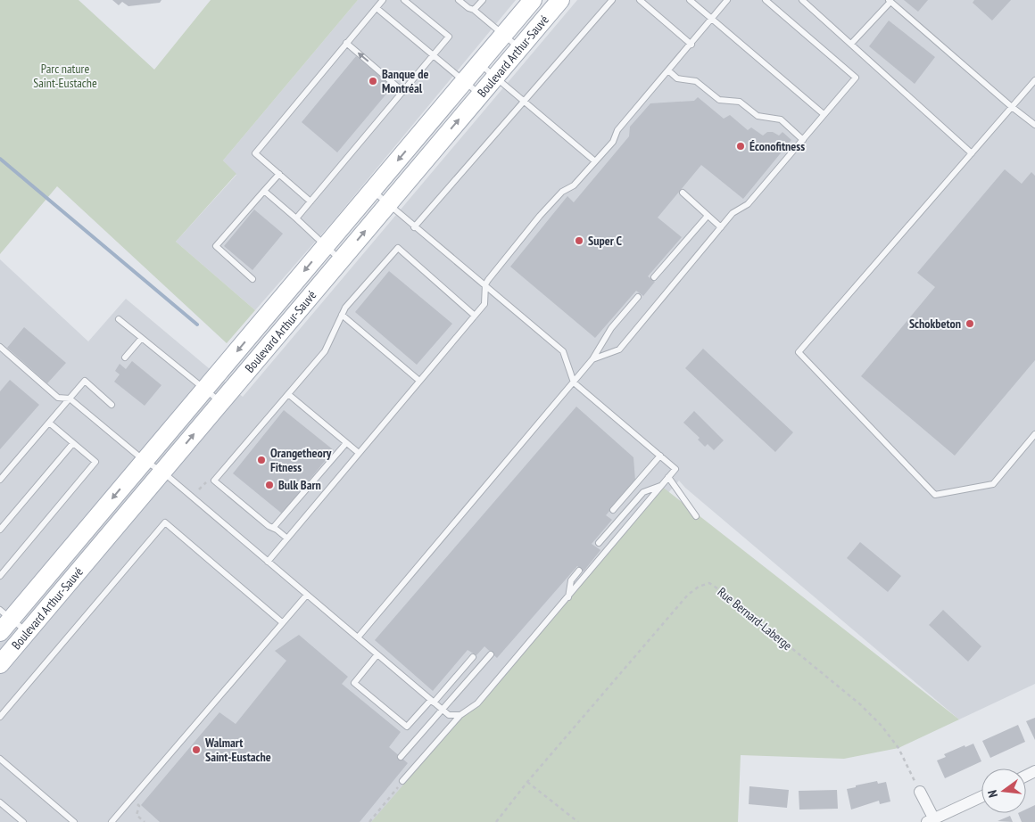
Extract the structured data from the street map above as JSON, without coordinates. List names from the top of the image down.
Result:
{
  "streets": {
    "main road": ["Boulevard Arthur-Sauvé"],
    "path": ["Rue Bernard-Laberge"]
  },
  "parks": ["Parc nature Saint-Eustache"],
  "places": [
    "Banque de Montréal",
    "Éconofitness",
    "Super C",
    "Schokbeton",
    "Orangetheory Fitness",
    "Bulk Barn",
    "Walmart Saint-Eustache"
  ],
  "north": "left"
}
